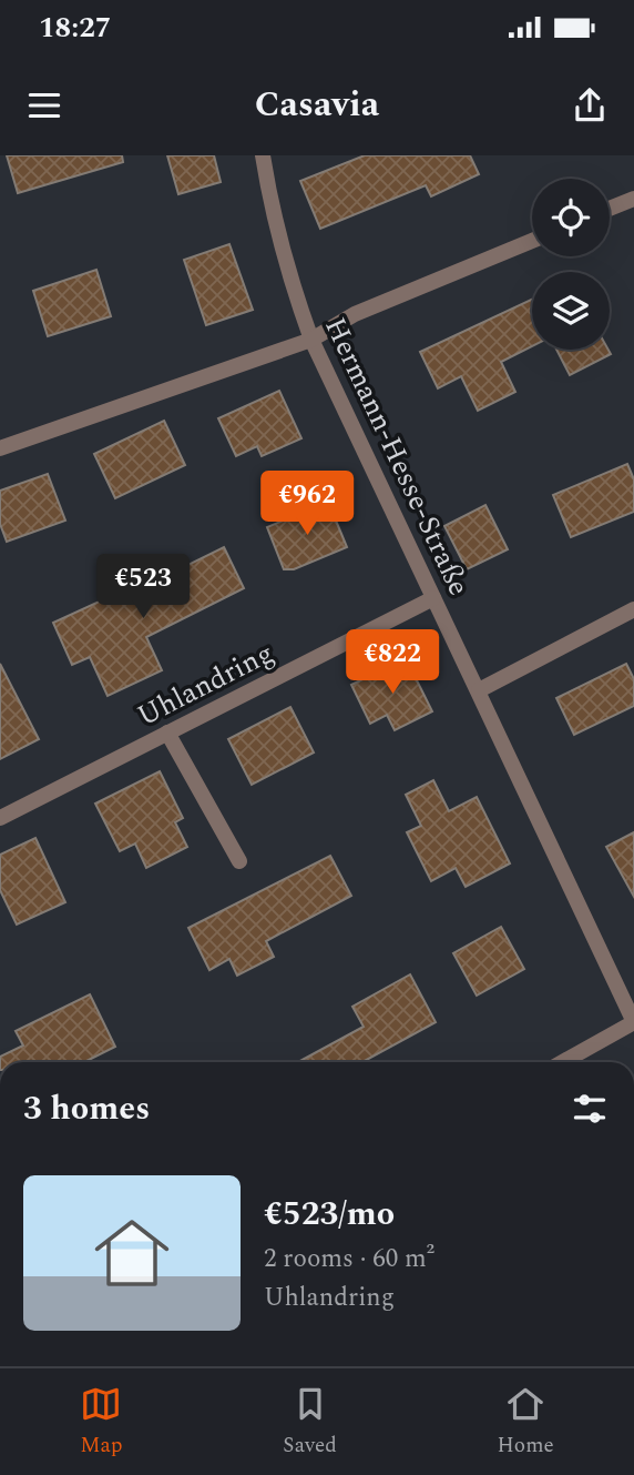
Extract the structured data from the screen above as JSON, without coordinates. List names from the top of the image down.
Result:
{
  "streets": {
    "street": ["Hermann-Hesse-Straße", "Uhlandring"]
  },
  "crossings": [
    ["Hermann-Hesse-Straße", "Uhlandring"]
  ],
  "page": {
    "status": "18:27",
    "header": "Casavia",
    "price": ["€962", "€523", "€822"],
    "heading": "3 homes",
    "list": [
      {
        "name": "€523/mo",
        "note": "2 rooms · 60 m² · Uhlandring"
      }
    ],
    "tabs": ["Map", "Saved", "Home"]
  }
}
